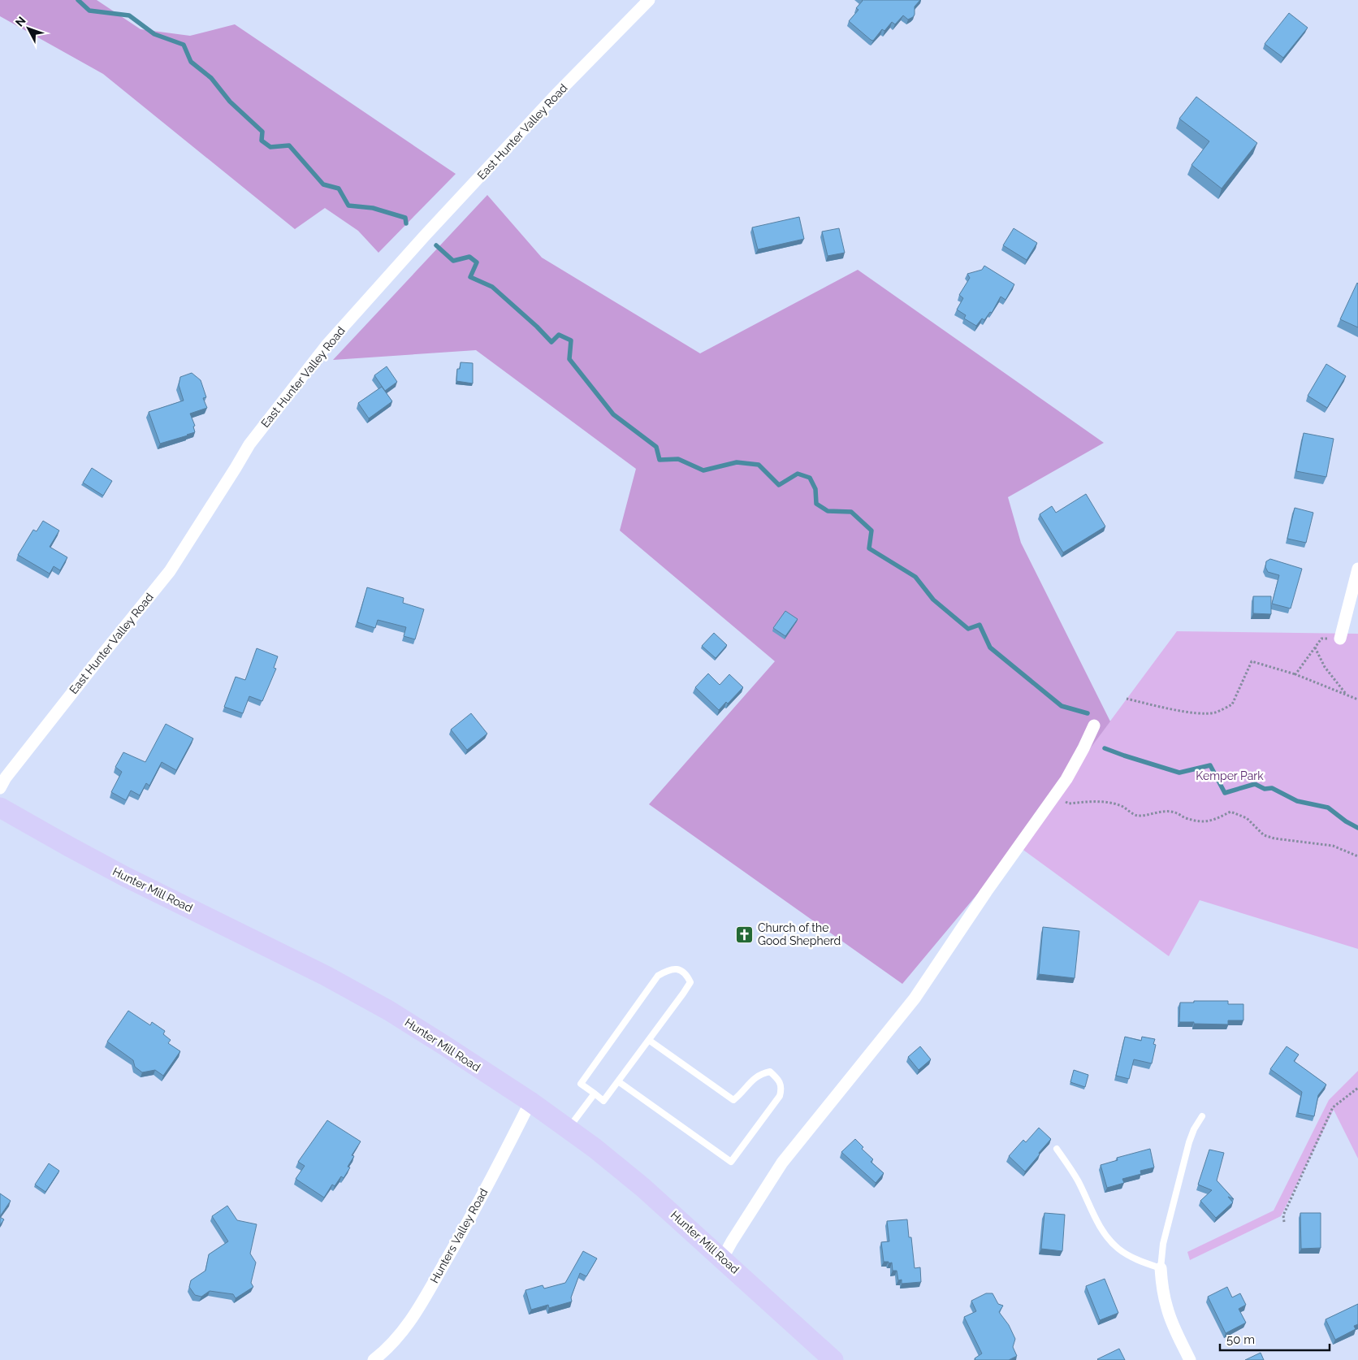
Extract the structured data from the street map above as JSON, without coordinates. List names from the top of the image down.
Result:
{
  "streets": {
    "main road": ["Hunter Mill Road"],
    "street": ["East Hunter Valley Road", "Hunters Valley Road"]
  },
  "crossings": [
    ["Hunter Mill Road", "Hunters Valley Road"]
  ],
  "parks": ["Kemper Park"],
  "places": {
    "church": ["Church of the Good Shepherd"]
  },
  "scale_bar": "50 m",
  "north": "top left"
}
